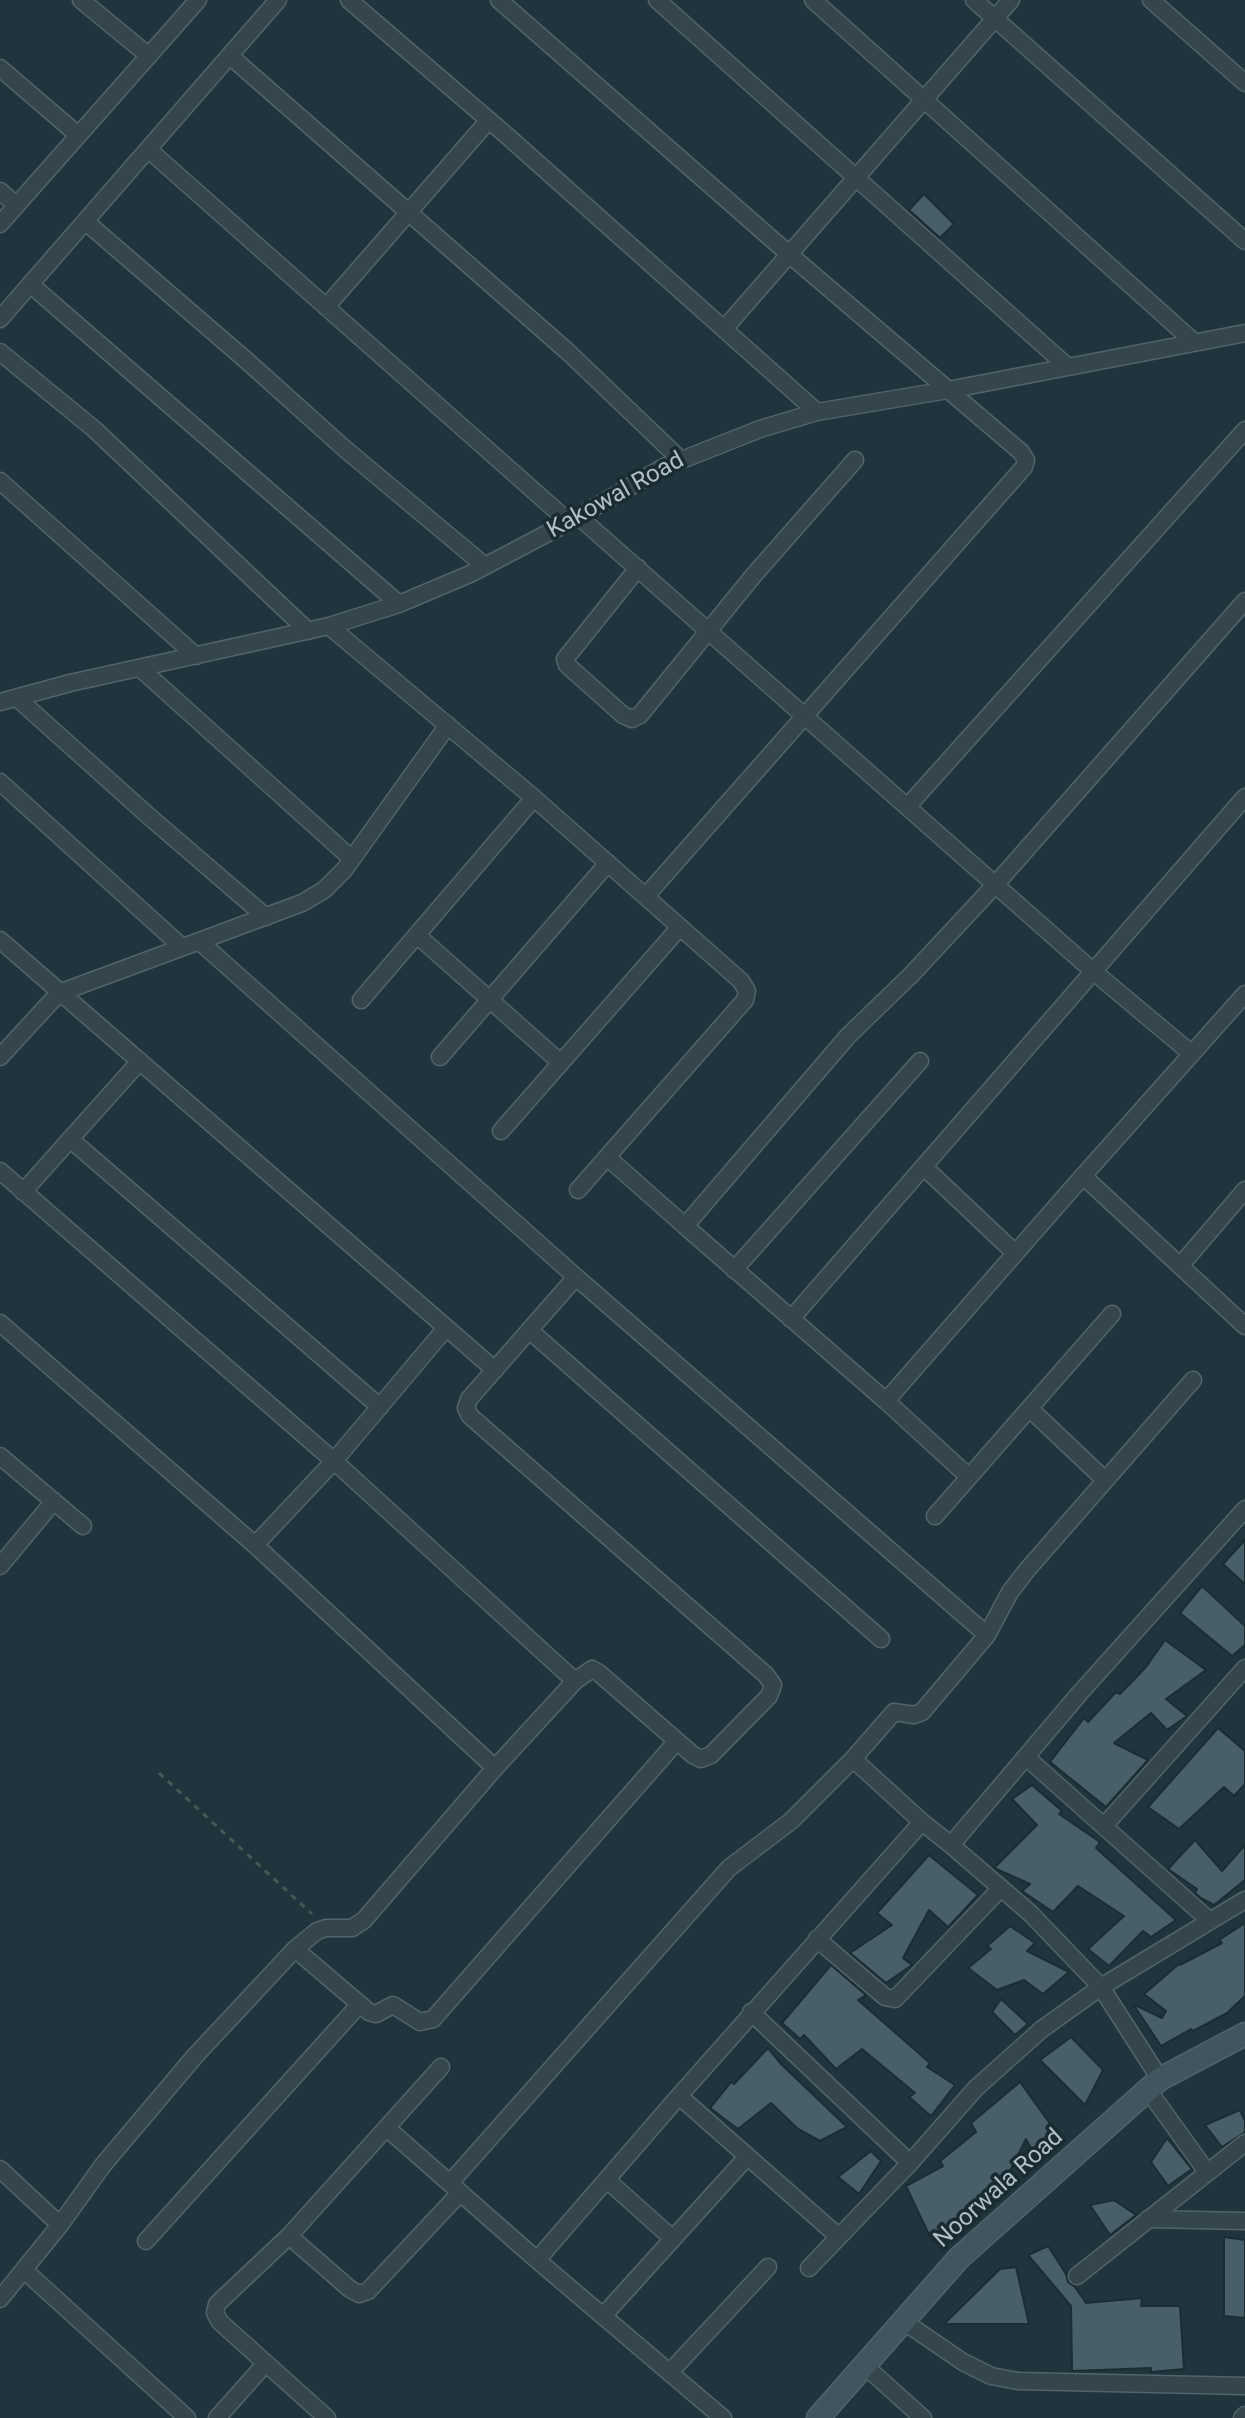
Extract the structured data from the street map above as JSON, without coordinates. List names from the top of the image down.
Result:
{
  "streets": {
    "street": ["Kakowal Road", "Noorwala Road"]
  }
}
